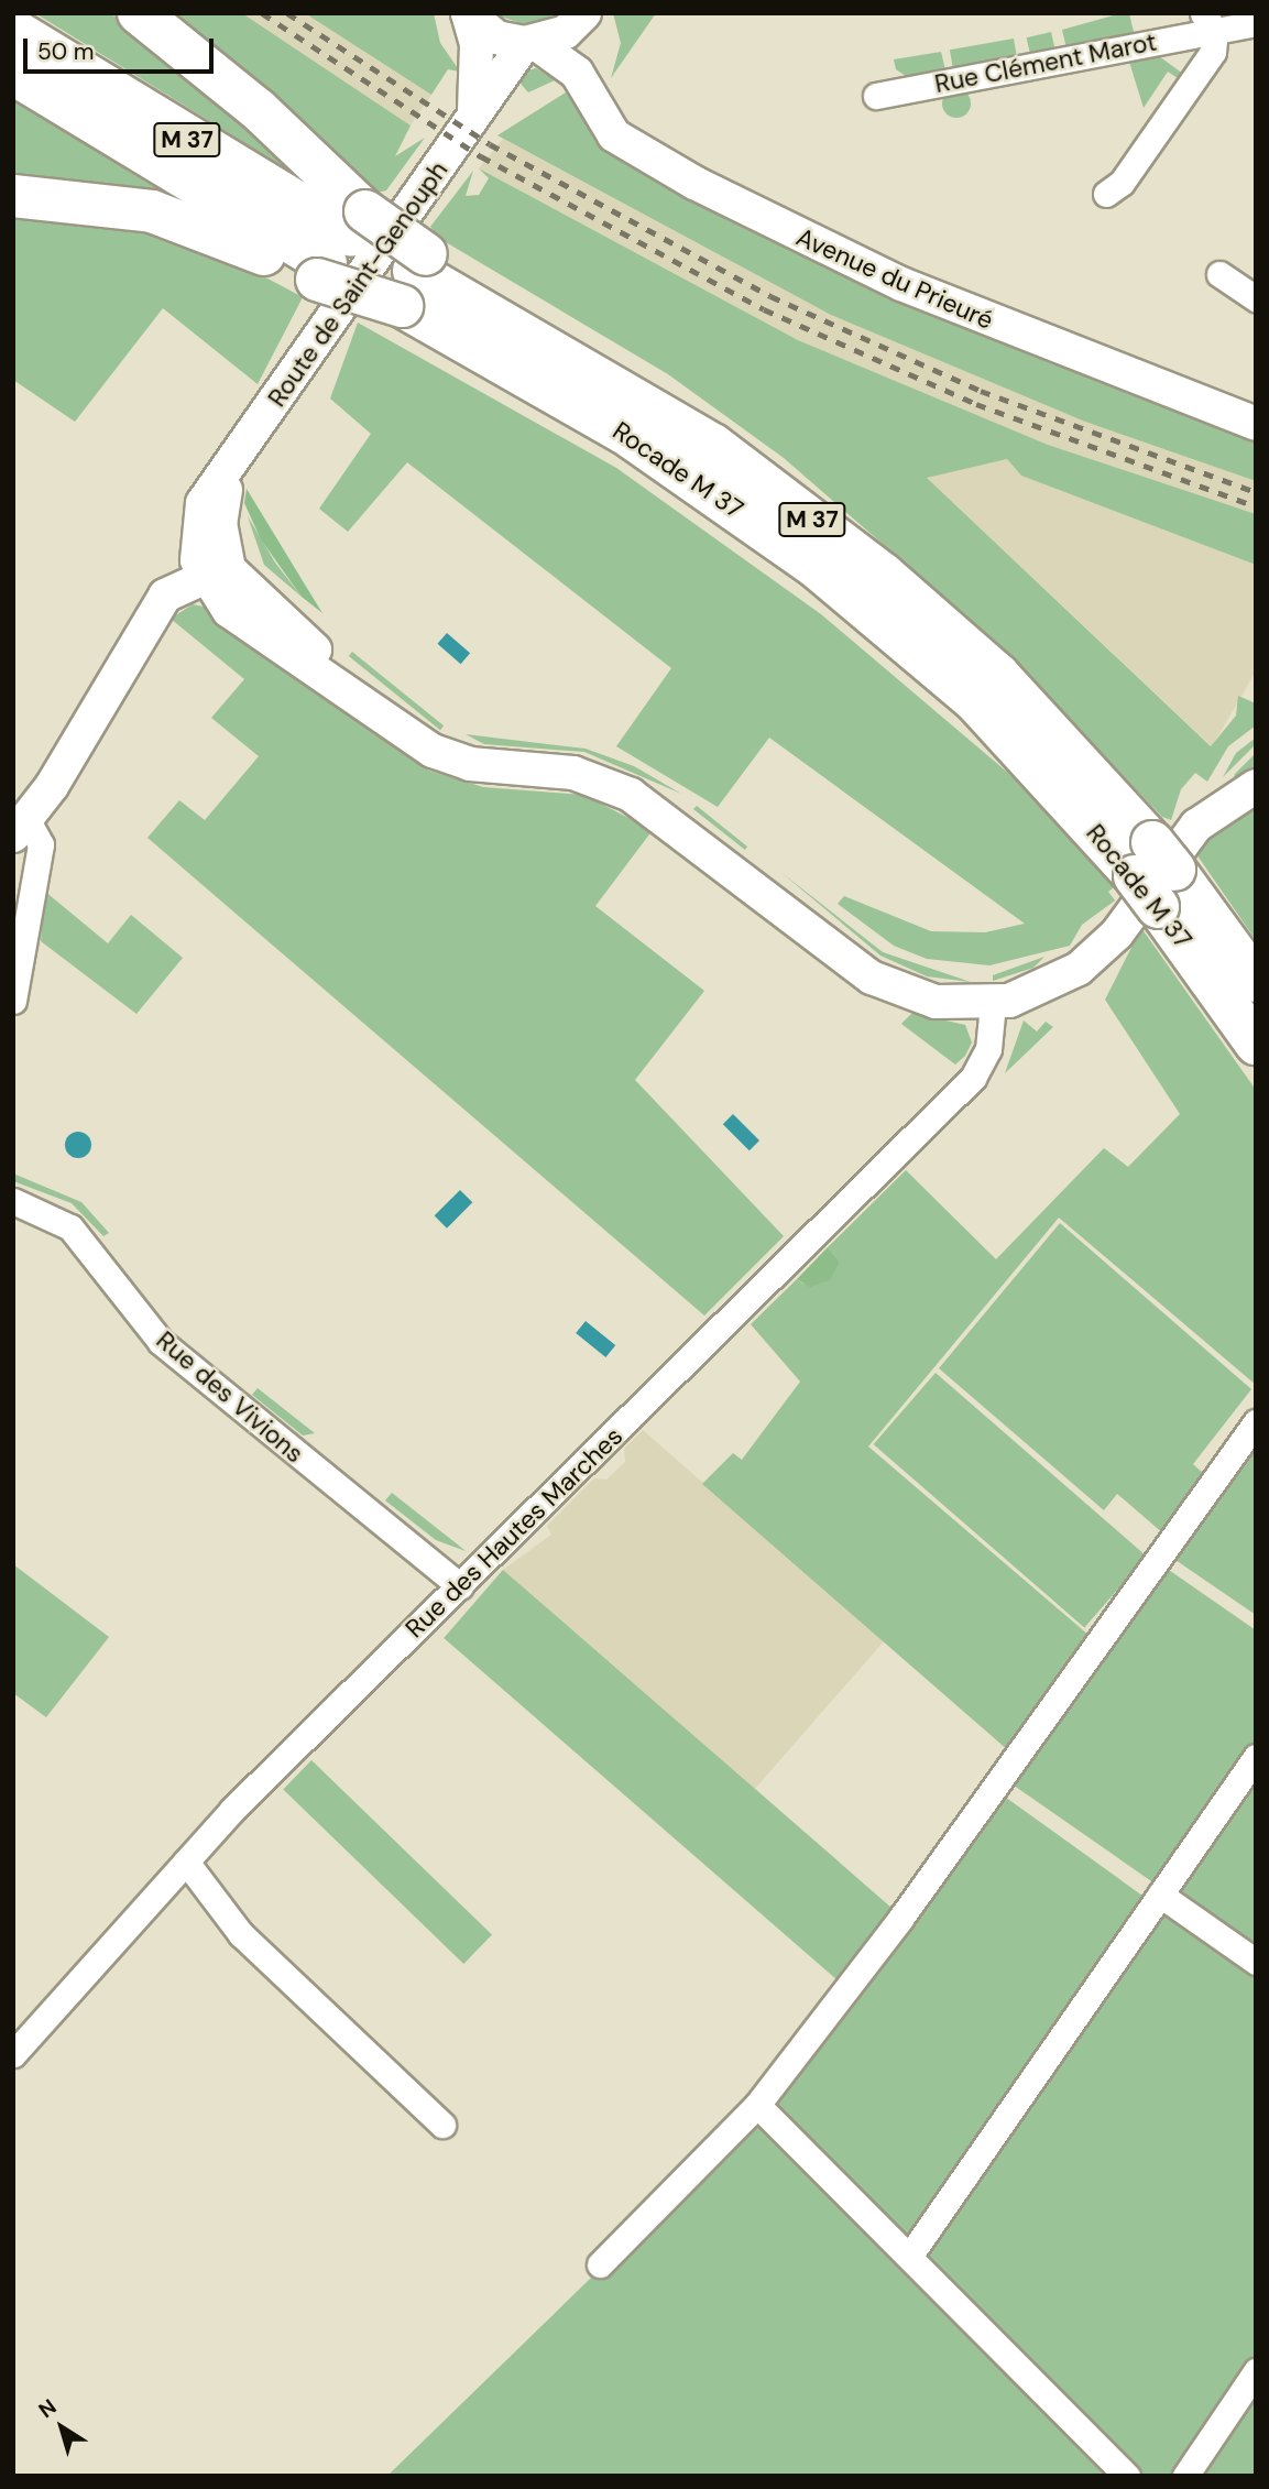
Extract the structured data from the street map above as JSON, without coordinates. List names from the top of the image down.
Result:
{
  "streets": {
    "highway": ["M 37", "Rocade M 37"],
    "street": [
      "Rue Clément Marot",
      "Avenue du Prieuré",
      "Route de Saint-Genouph",
      "Rue des Vivions",
      "Rue des Hautes Marches"
    ]
  },
  "crossings": [
    ["Avenue du Prieuré", "Route de Saint-Genouph"],
    ["Rue des Vivions", "Rue des Hautes Marches"]
  ],
  "scale_bar": "50 m",
  "north": "top left"
}
